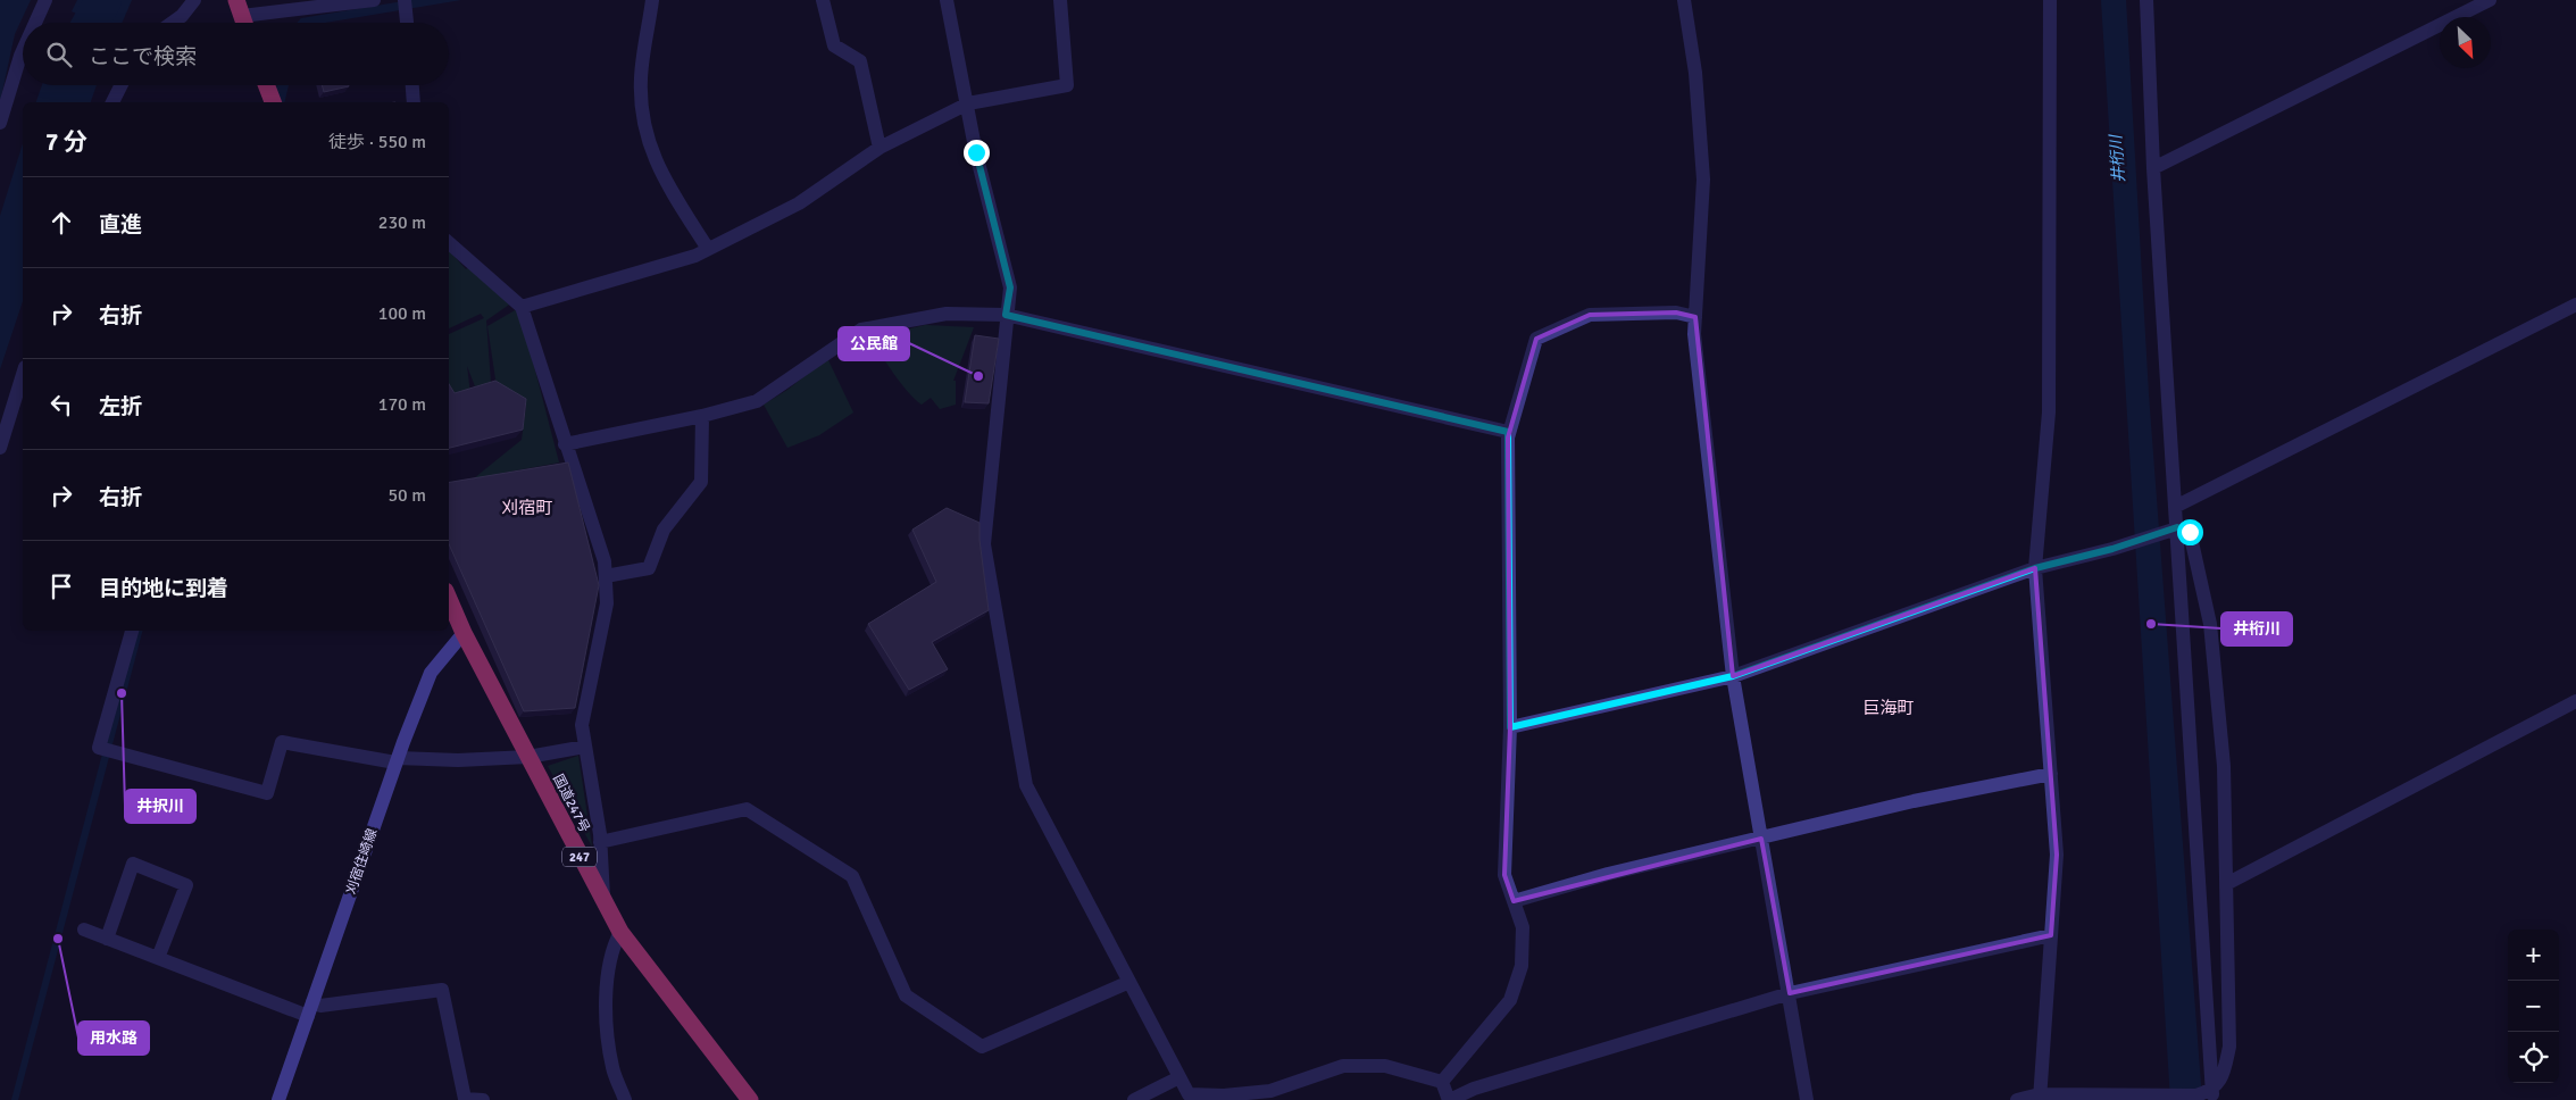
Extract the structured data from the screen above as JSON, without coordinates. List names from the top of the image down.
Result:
{
  "streets": {
    "highway": ["国道247号", "247"],
    "main road": ["刈宿住崎線"]
  },
  "crossings": [
    ["国道247号", "刈宿住崎線"]
  ],
  "districts": ["刈宿町", "巨海町"],
  "water": ["井桁川"],
  "places": [
    "公民館",
    "井桁川",
    "井択川",
    "用水路"
  ],
  "north": "bottom right",
  "page": {
    "search": "ここで検索",
    "heading": ["7 分", "徒歩 · 550 m"],
    "list": [
      ["直進", "230 m"],
      ["右折", "100 m"],
      ["左折", "170 m"],
      ["右折", "50 m"],
      "目的地に到着"
    ],
    "map_buttons": ["+", "−"]
  }
}
